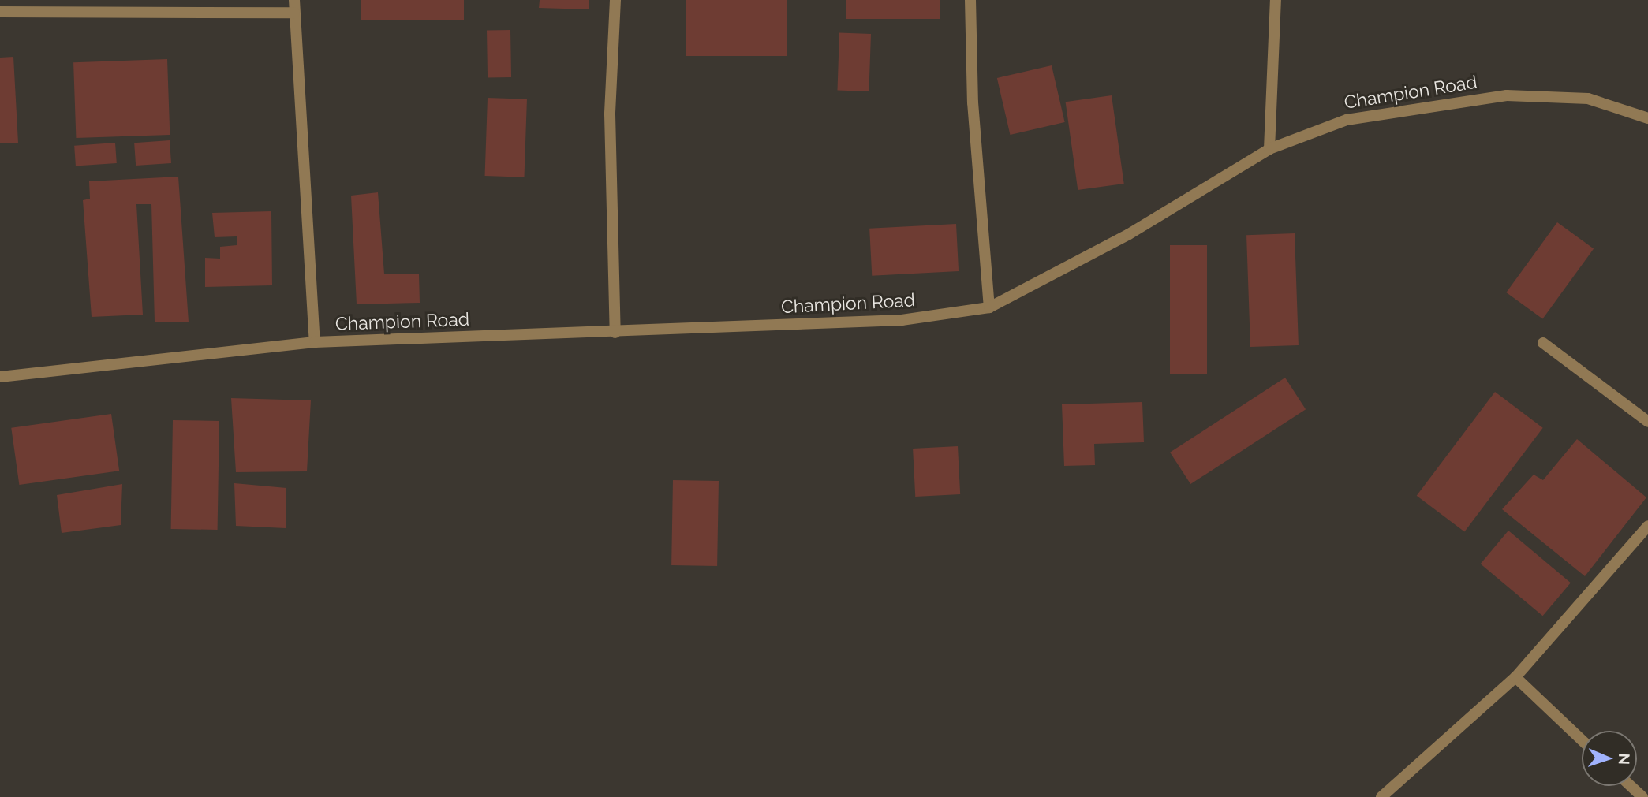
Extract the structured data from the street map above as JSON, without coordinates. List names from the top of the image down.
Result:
{
  "streets": {
    "street": ["Champion Road"]
  },
  "north": "right"
}
